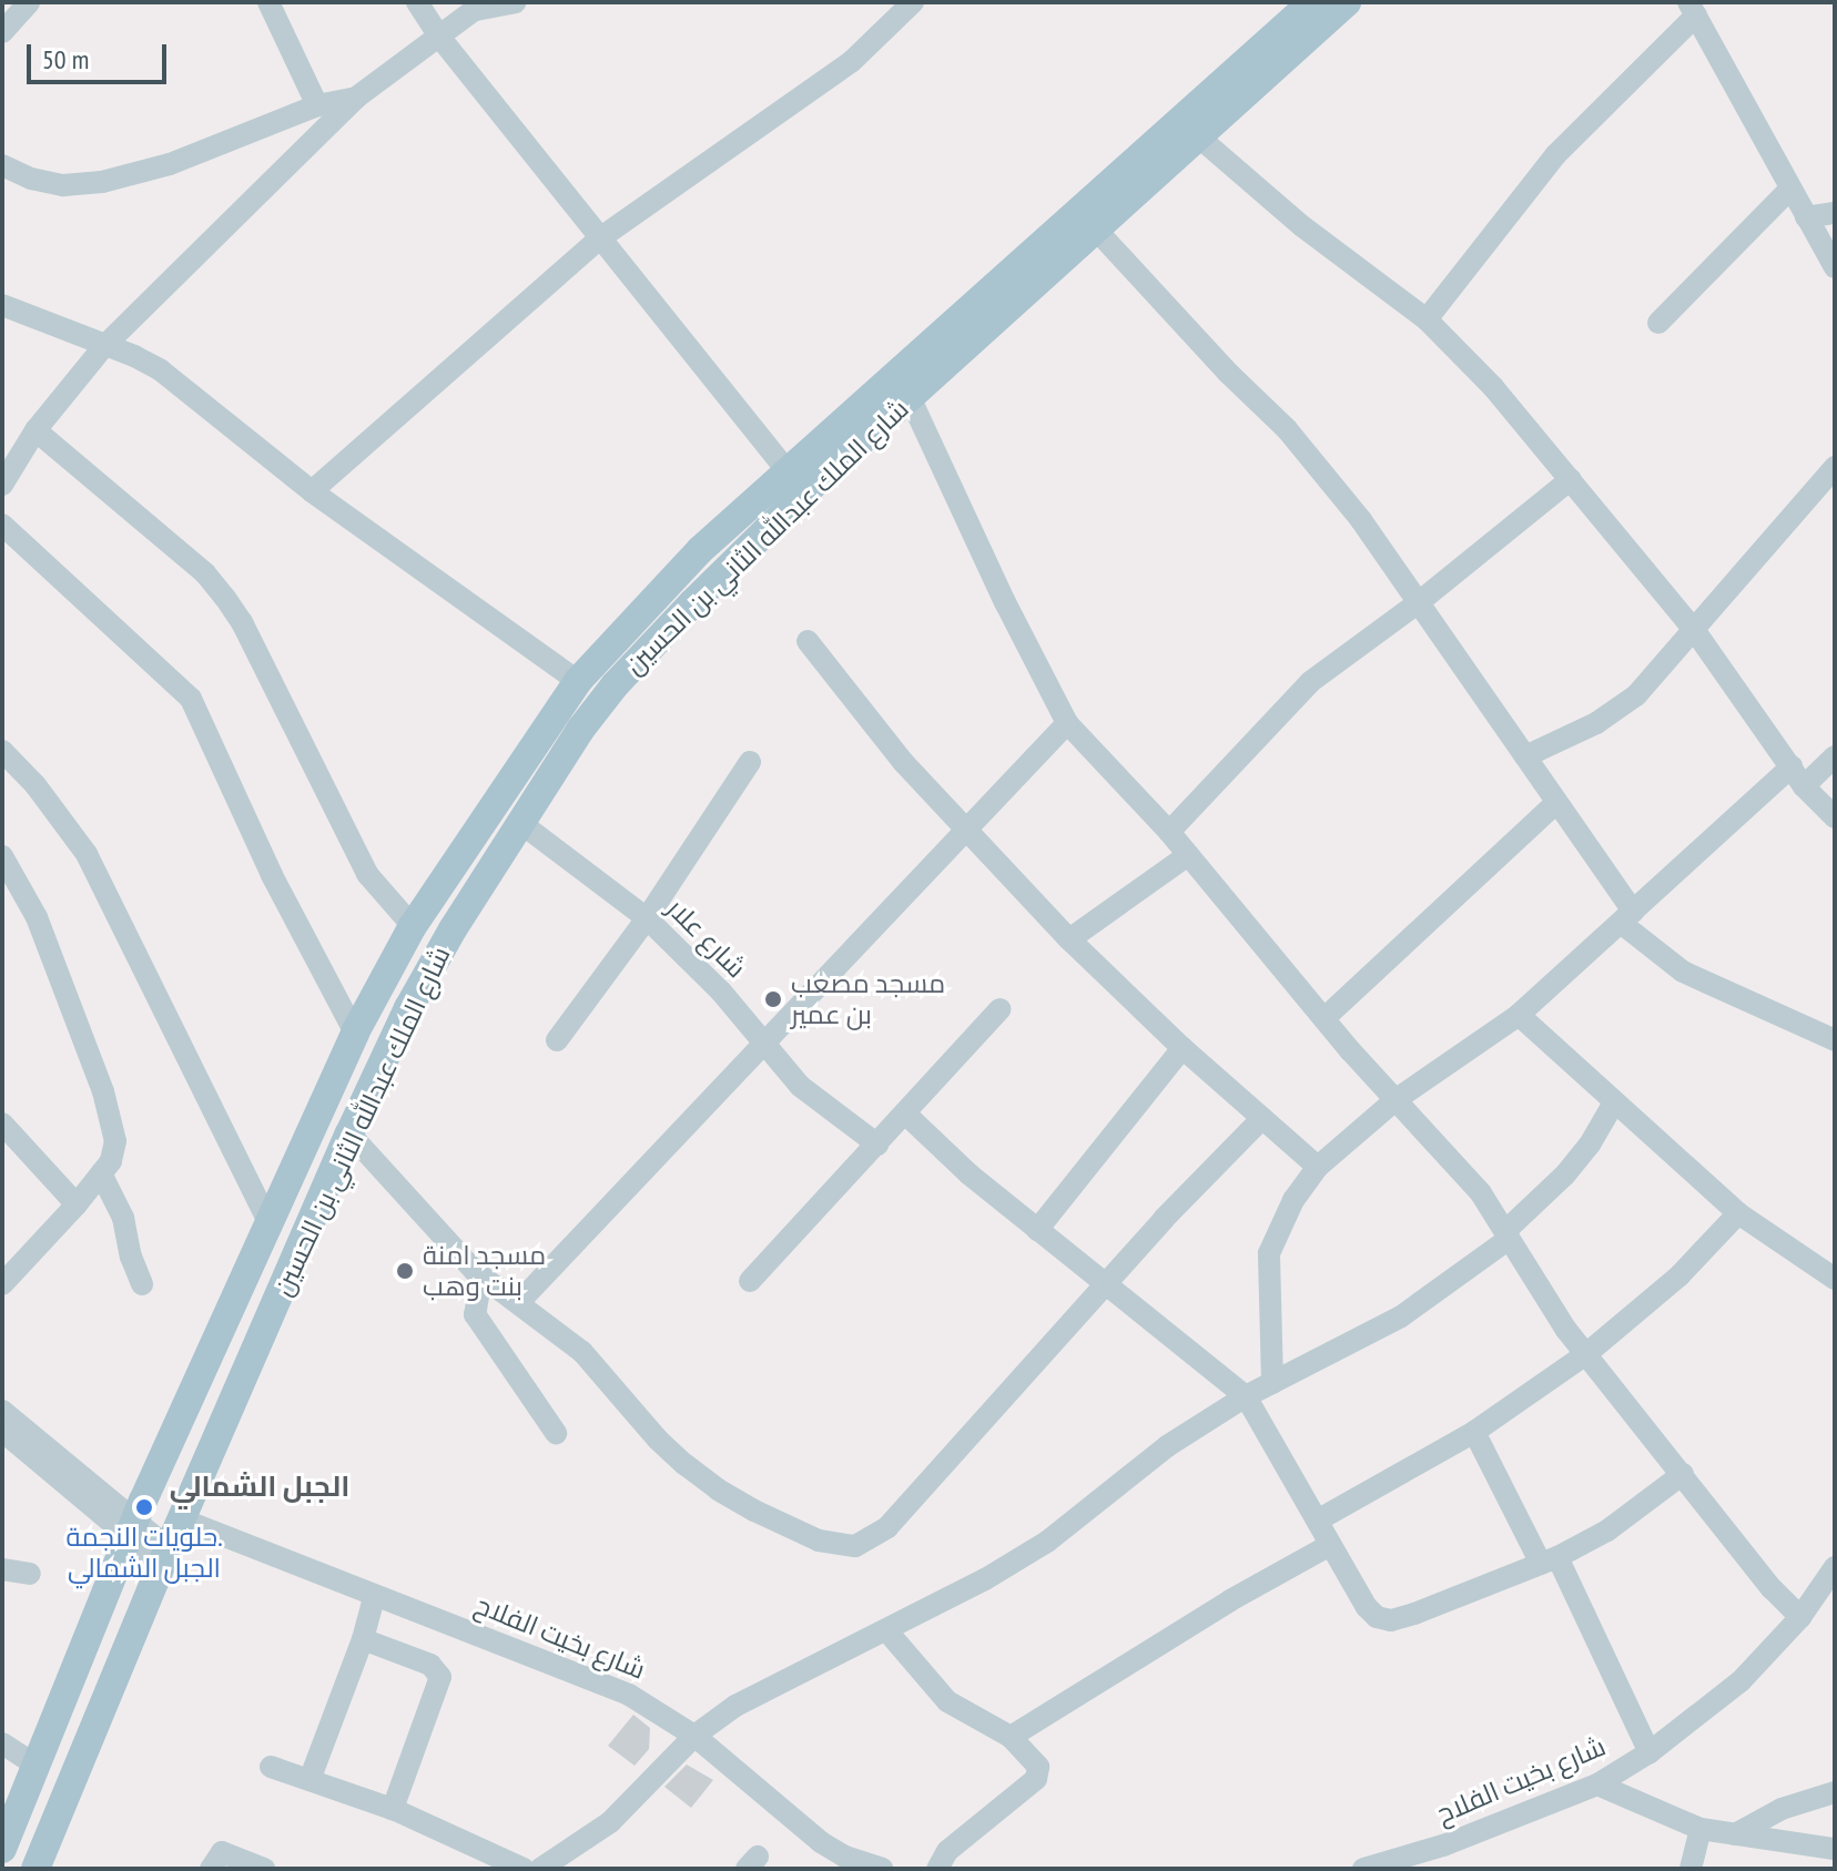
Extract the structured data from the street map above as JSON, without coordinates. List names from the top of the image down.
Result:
{
  "streets": {
    "main road": ["شارع الملك عبدالله الثاني بن الحسين"],
    "street": ["شارع علار", "شارع بخيت الفلاح"]
  },
  "crossings": [
    ["شارع الملك عبدالله الثاني بن الحسين", "شارع علار"],
    ["شارع الملك عبدالله الثاني بن الحسين", "شارع بخيت الفلاح"]
  ],
  "districts": ["الجبل الشمالي"],
  "places": ["مسجد مصعب بن عمير", "مسجد امنة بنت وهب", "حلويات النجمة. الجبل الشمالي"],
  "scale_bar": "50 m"
}
